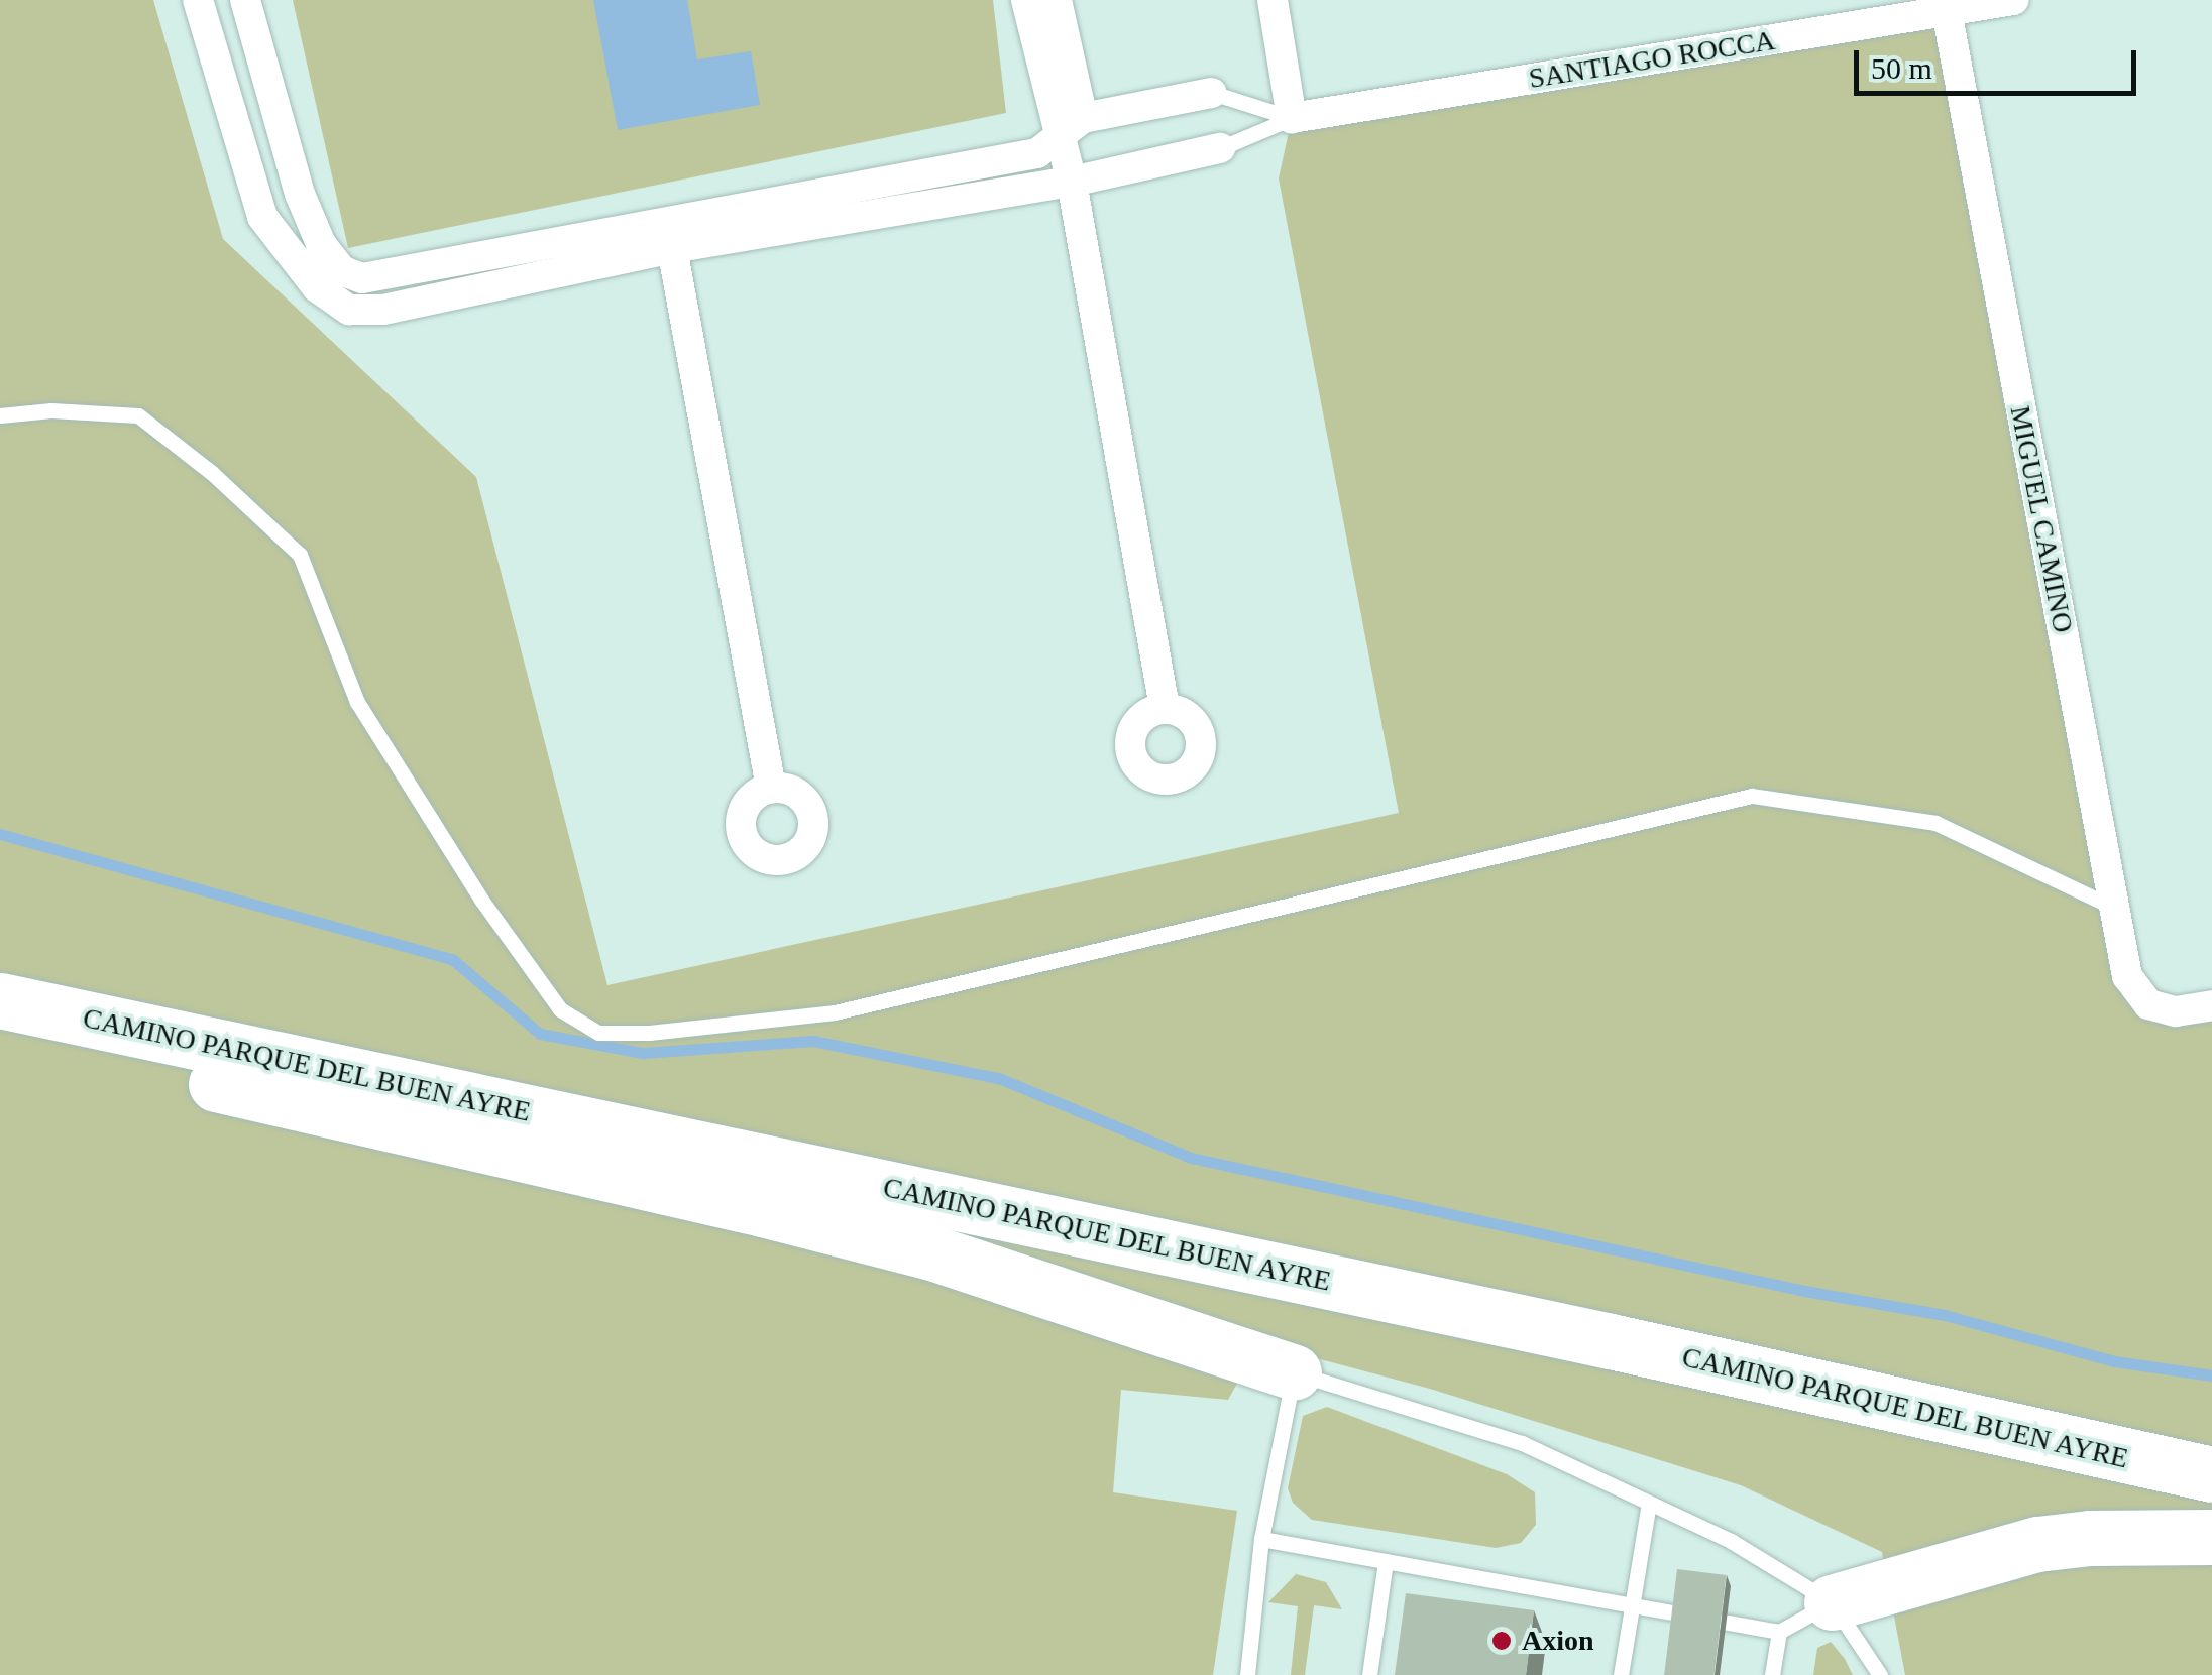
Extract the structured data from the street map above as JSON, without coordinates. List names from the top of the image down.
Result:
{
  "streets": {
    "highway": ["CAMINO PARQUE DEL BUEN AYRE"],
    "street": ["SANTIAGO ROCCA", "MIGUEL CAMINO"]
  },
  "crossings": [
    ["SANTIAGO ROCCA", "MIGUEL CAMINO"]
  ],
  "places": ["Axion"],
  "scale_bar": "50 m"
}
